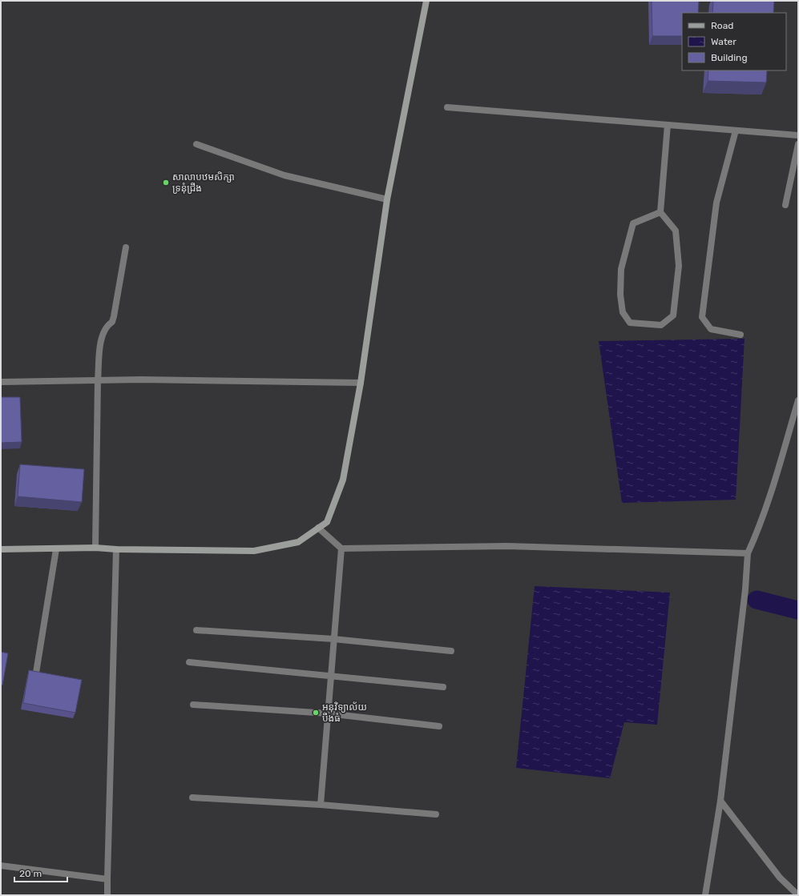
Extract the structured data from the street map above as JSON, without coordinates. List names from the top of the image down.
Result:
{
  "places": ["សាលាបឋមសិក្សា ទ្រនុំជ្រីង", "អនុវិទ្យាល័យ បឹងធំ"],
  "legend": ["Road", "Water", "Building"],
  "scale_bar": "20 m"
}
